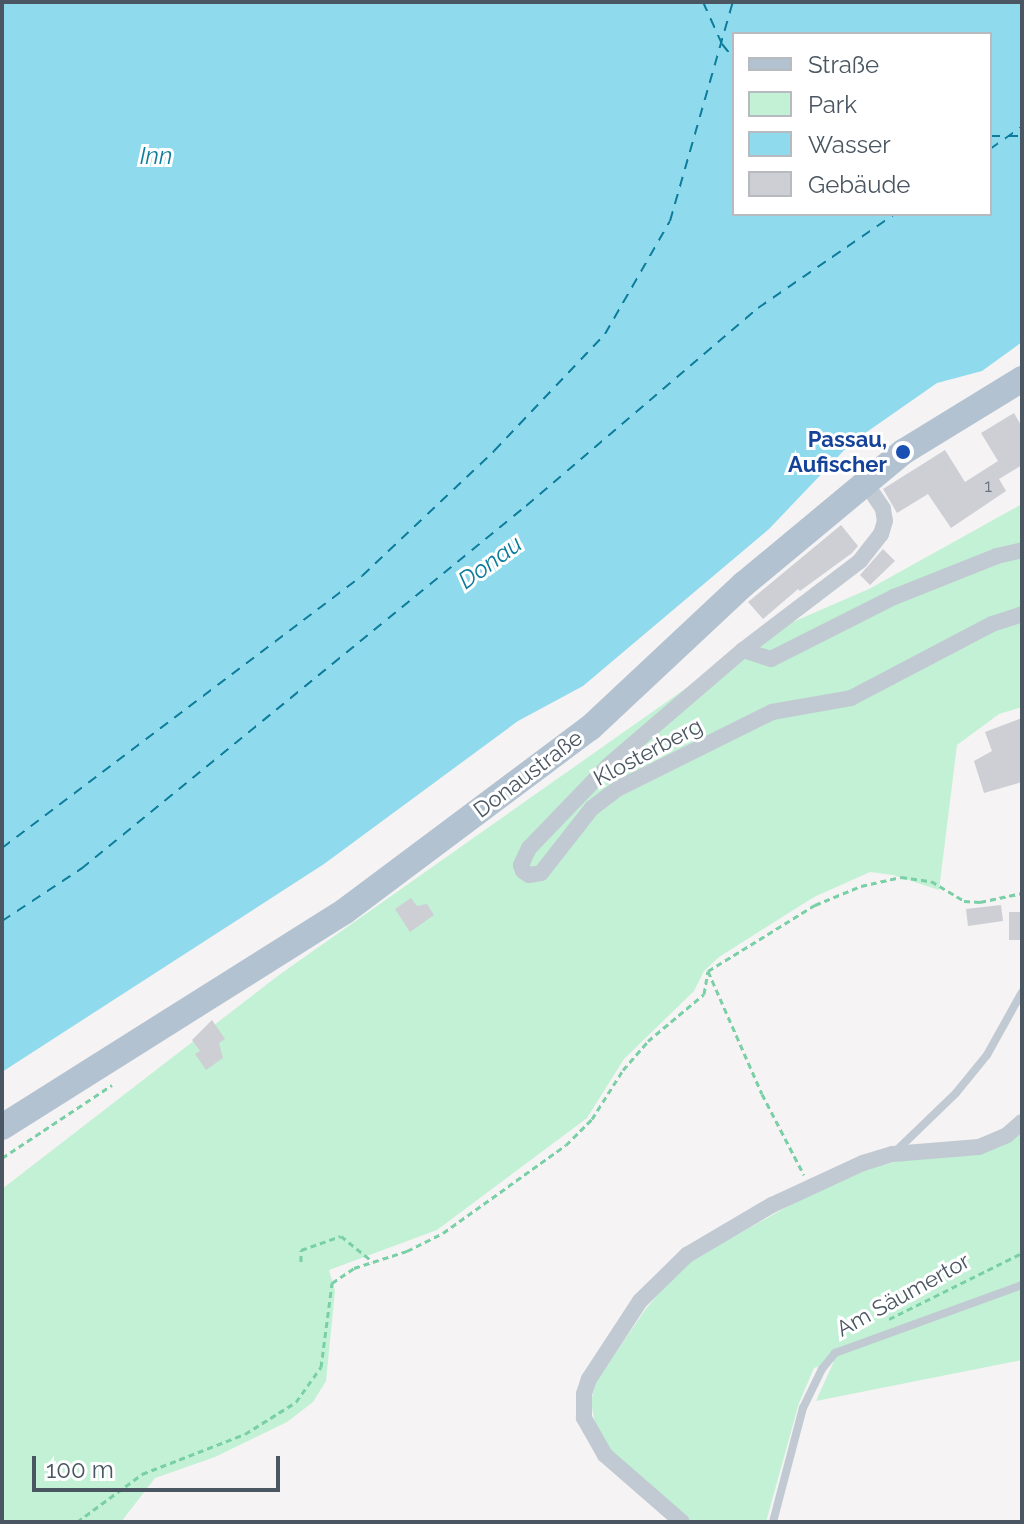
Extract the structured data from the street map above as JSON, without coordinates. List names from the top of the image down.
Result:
{
  "streets": {
    "main road": ["Donaustraße"],
    "street": ["Klosterberg"],
    "lane": ["Am Säumertor"]
  },
  "crossings": [
    ["Klosterberg", "Donaustraße"]
  ],
  "water": ["Inn", "Donau"],
  "places": ["Passau, Aufischer"],
  "house_numbers": ["1"],
  "legend": [
    "Straße",
    "Park",
    "Wasser",
    "Gebäude"
  ],
  "scale_bar": "100 m"
}
